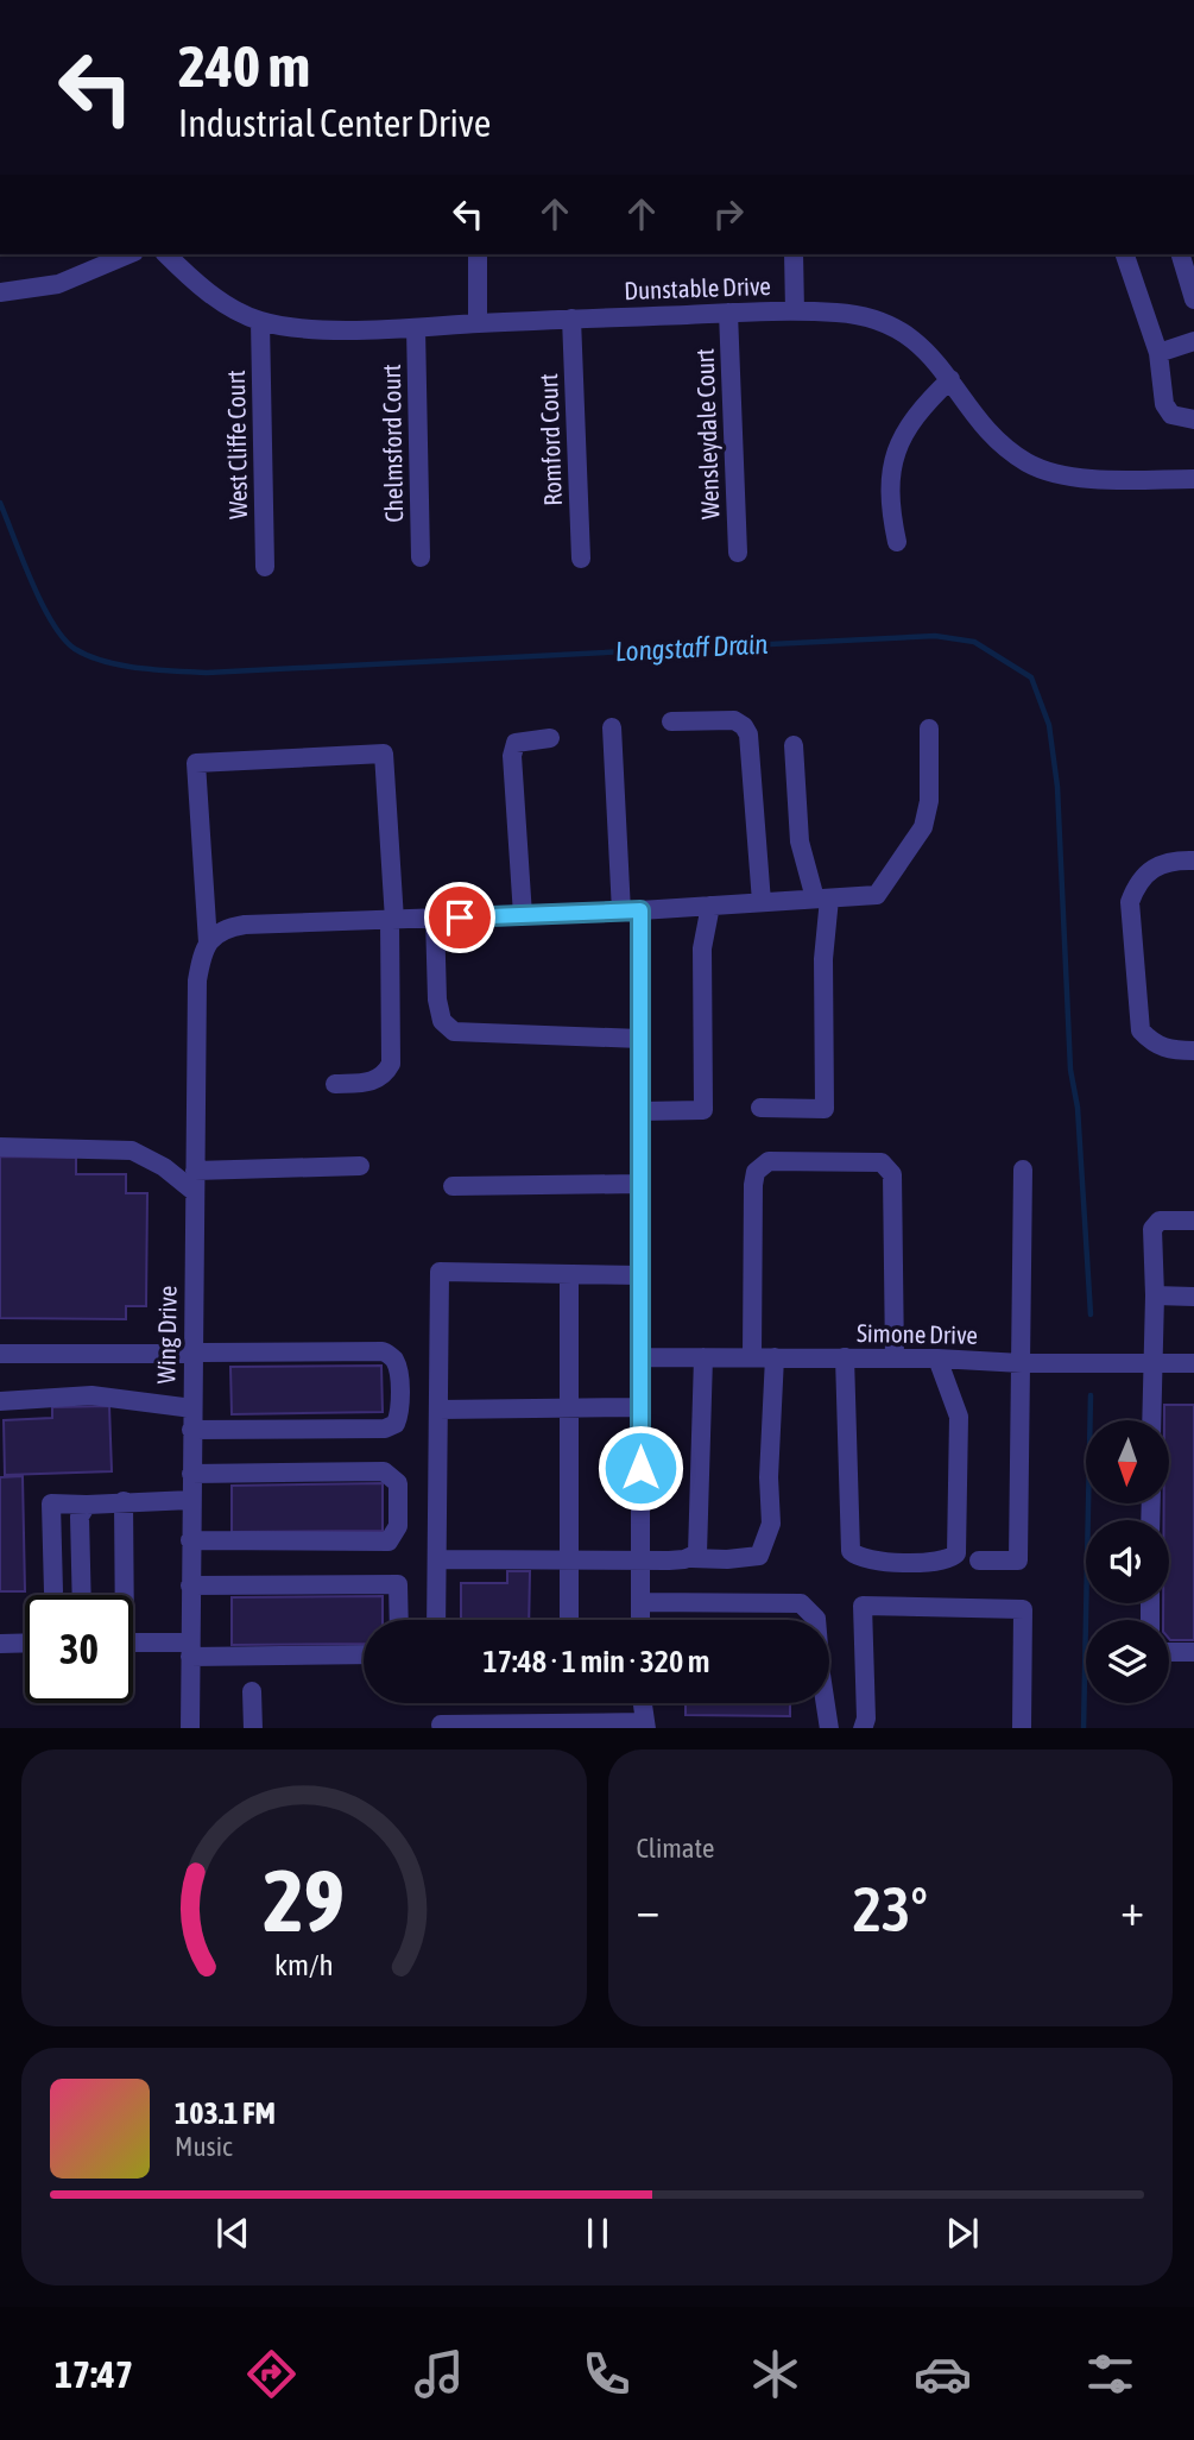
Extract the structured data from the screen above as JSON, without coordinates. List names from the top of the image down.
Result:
{
  "streets": {
    "street": [
      "Dunstable Drive",
      "Wensleydale Court",
      "Romford Court",
      "Chelmsford Court",
      "West Cliffe Court",
      "Wing Drive",
      "Simone Drive"
    ]
  },
  "crossings": [
    ["Dunstable Drive", "Wensleydale Court"],
    ["Dunstable Drive", "Romford Court"],
    ["Dunstable Drive", "Chelmsford Court"],
    ["Dunstable Drive", "West Cliffe Court"]
  ],
  "water": ["Longstaff Drain"],
  "north": "bottom",
  "page": {
    "turn": ["240 m", "Industrial Center Drive"],
    "limit": "30",
    "trip": "17:48 · 1 min · 320 m",
    "tile": "Climate",
    "heat": ["−", "23°", "+"],
    "song": ["103.1 FM", "Music"],
    "tabs": "17:47",
    "gauge": ["29", "km/h"]
  }
}
